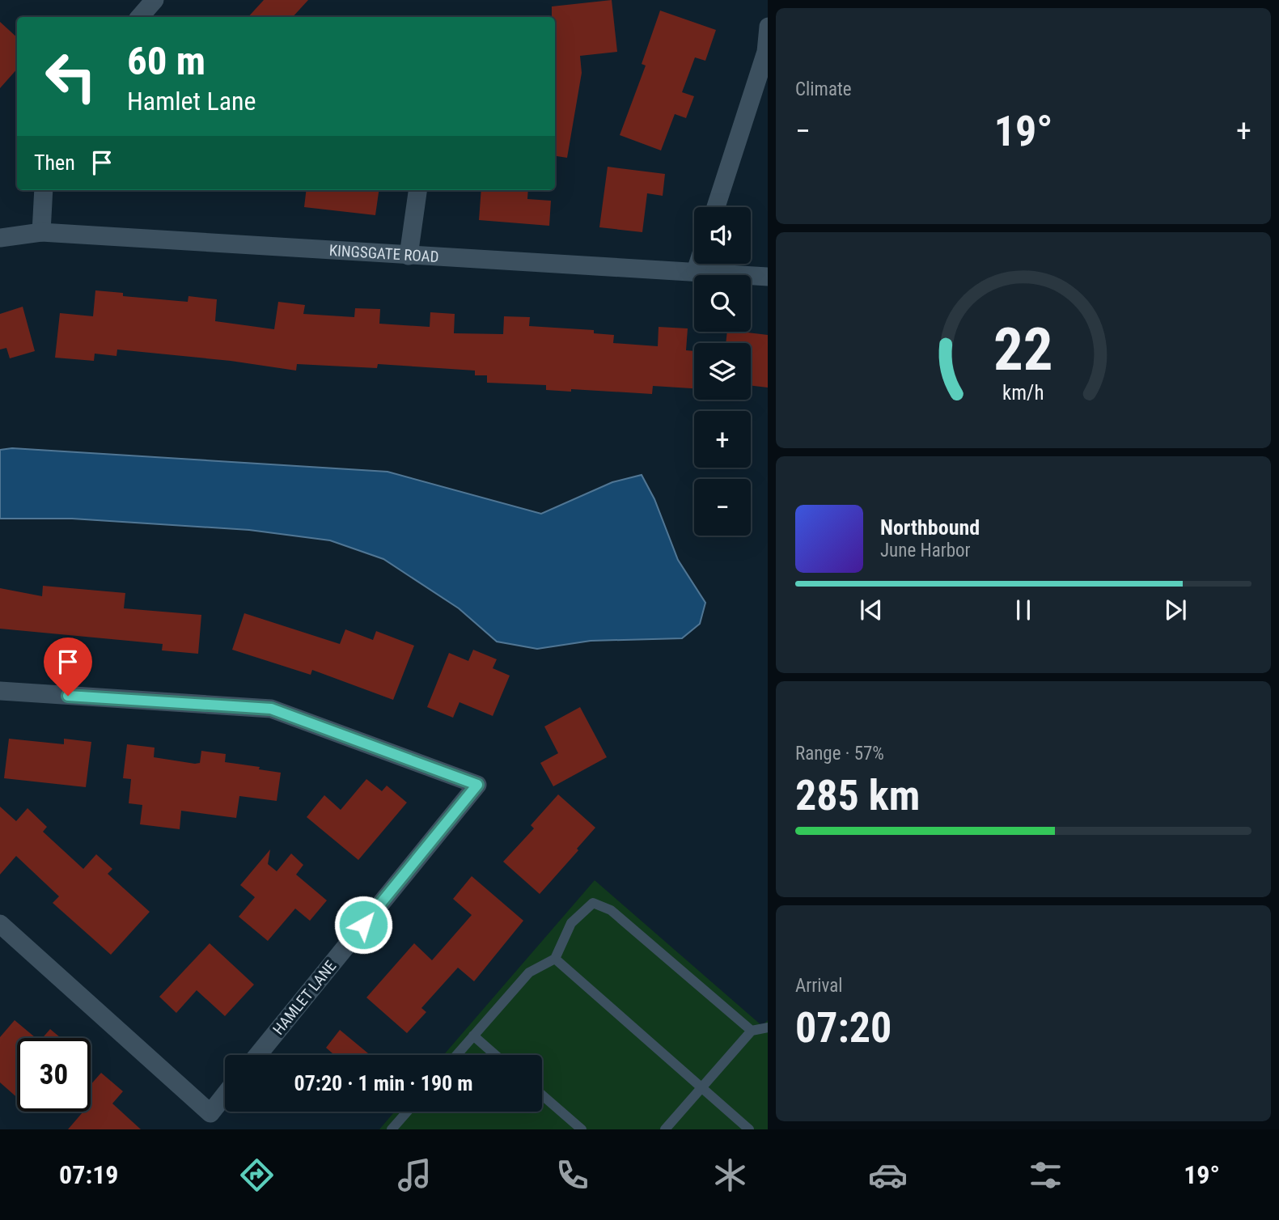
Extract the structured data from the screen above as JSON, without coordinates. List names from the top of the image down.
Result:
{
  "streets": {
    "street": ["KINGSGATE ROAD", "HAMLET LANE"]
  },
  "page": {
    "tile": [
      "Climate",
      ["Range · 57%", "285 km"],
      ["Arrival", "07:20"]
    ],
    "turn": ["60 m", "Hamlet Lane"],
    "heat": ["−", "19°", "+"],
    "then": "Then",
    "map_buttons": ["+", "−"],
    "song": ["Northbound", "June Harbor"],
    "limit": "30",
    "trip": "07:20 · 1 min · 190 m",
    "tabs": ["07:19", "19°"],
    "gauge": ["22", "km/h"]
  }
}
